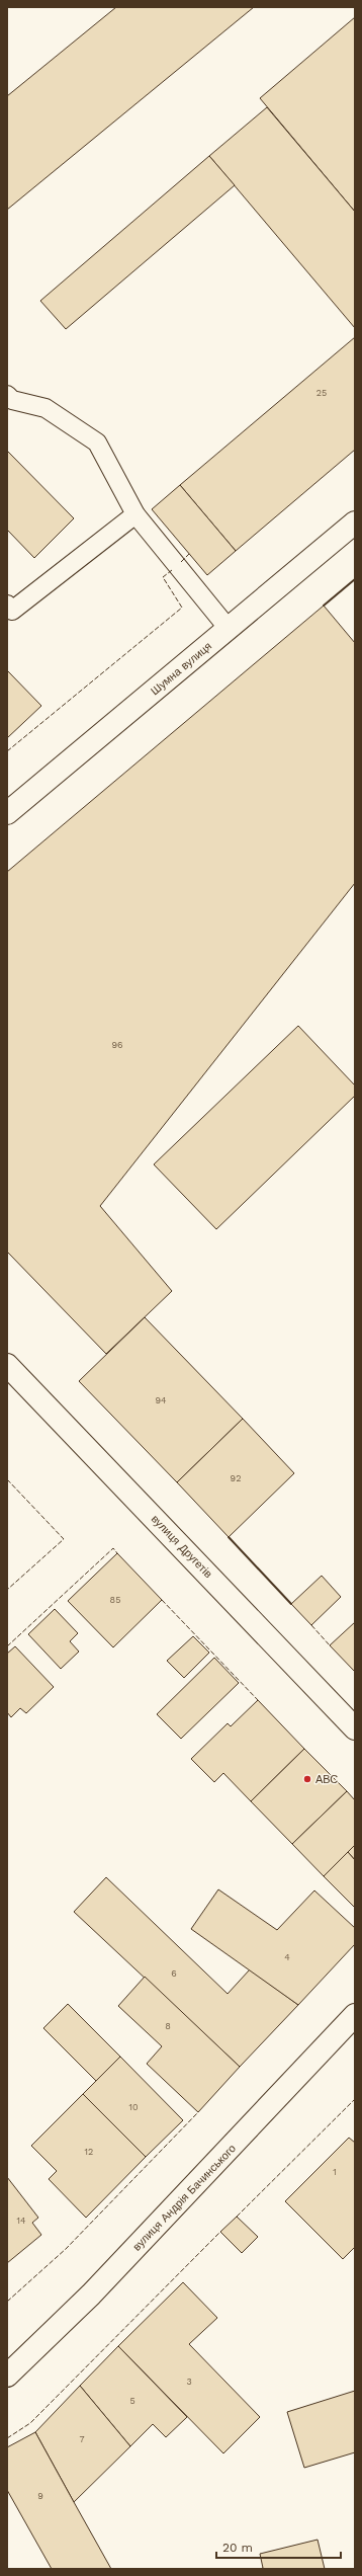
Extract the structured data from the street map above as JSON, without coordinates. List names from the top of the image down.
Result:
{
  "streets": {
    "main road": ["Шумна вулиця", "вулиця Другетів", "вулиця Андрія Бачинського"]
  },
  "places": ["АВС"],
  "house_numbers": [
    "25",
    "96",
    "94",
    "92",
    "85",
    "4",
    "6",
    "8",
    "10",
    "12",
    "1",
    "14",
    "3",
    "5",
    "7",
    "9"
  ],
  "scale_bar": "20 m"
}
